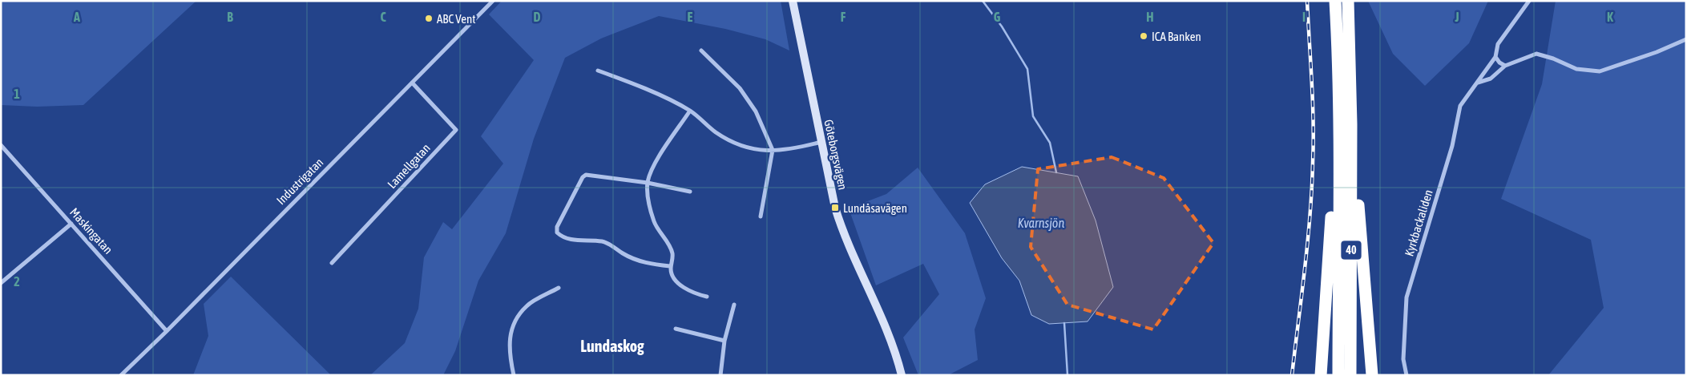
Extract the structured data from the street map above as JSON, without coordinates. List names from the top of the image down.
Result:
{
  "streets": {
    "highway": ["40"],
    "street": [
      "Göteborgsvägen",
      "Lamellgatan",
      "Industrigatan",
      "Kyrkbackaliden",
      "Maskingatan"
    ]
  },
  "crossings": [
    ["Lamellgatan", "Industrigatan"],
    ["Industrigatan", "Maskingatan"]
  ],
  "districts": ["Lundaskog"],
  "water": ["Kvarnsjön"],
  "places": {
    "other": ["ABC Vent", "ICA Banken"],
    "transit": ["Lundåsavägen"]
  },
  "grid": {
    "columns": [
      "A",
      "B",
      "C",
      "D",
      "E",
      "F",
      "G",
      "H",
      "I",
      "J",
      "K"
    ],
    "rows": ["1", "2"]
  }
}
